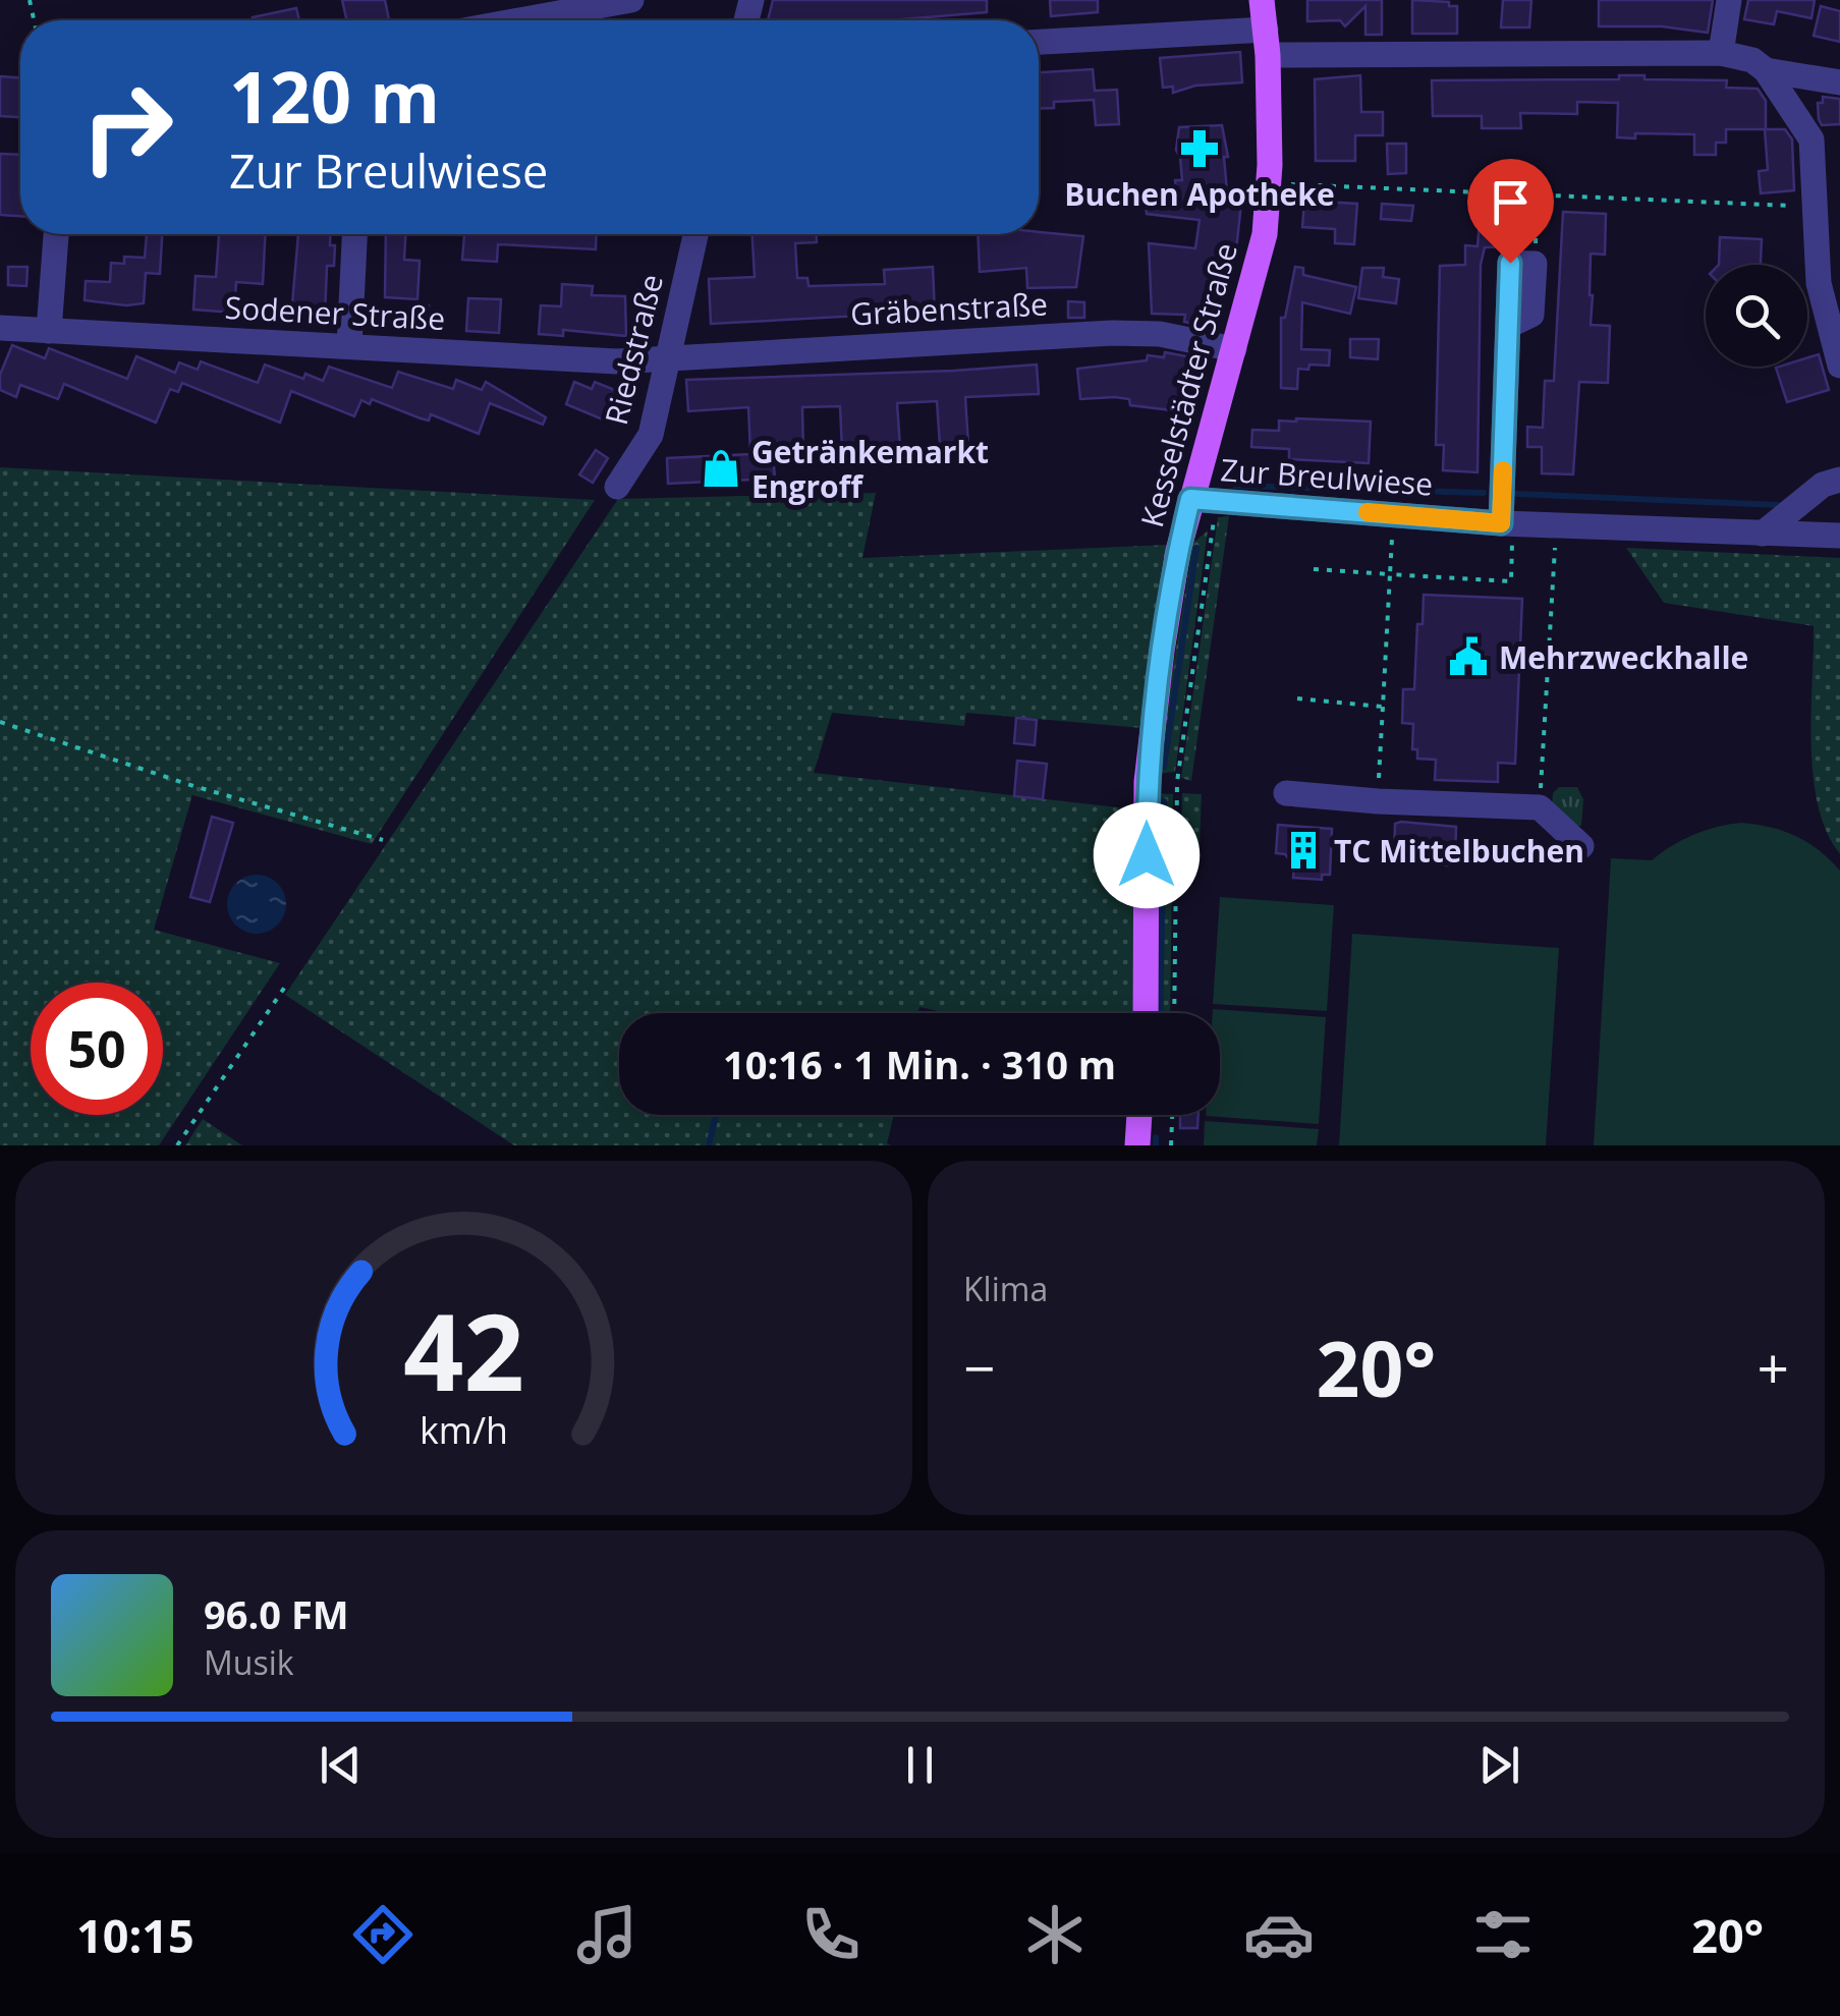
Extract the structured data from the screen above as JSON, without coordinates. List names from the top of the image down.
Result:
{
  "streets": {
    "main road": ["Kesselstädter Straße"],
    "street": [
      "Gräbenstraße",
      "Sodener Straße",
      "Riedstraße",
      "Zur Breulwiese"
    ]
  },
  "crossings": [
    ["Gräbenstraße", "Sodener Straße"],
    ["Gräbenstraße", "Riedstraße"],
    ["Gräbenstraße", "Kesselstädter Straße"],
    ["Sodener Straße", "Riedstraße"],
    ["Kesselstädter Straße", "Zur Breulwiese"]
  ],
  "places": {
    "pharmacy": ["Buchen Apotheke"],
    "shop": ["Getränkemarkt Engroff"],
    "public building": ["Mehrzweckhalle"],
    "building": ["TC Mittelbuchen"]
  },
  "page": {
    "turn": ["120 m", "Zur Breulwiese"],
    "limit": "50",
    "trip": "10:16 · 1 Min. · 310 m",
    "tile": "Klima",
    "heat": ["−", "20°", "+"],
    "song": ["96.0 FM", "Musik"],
    "tabs": ["10:15", "20°"],
    "gauge": ["42", "km/h"]
  }
}
